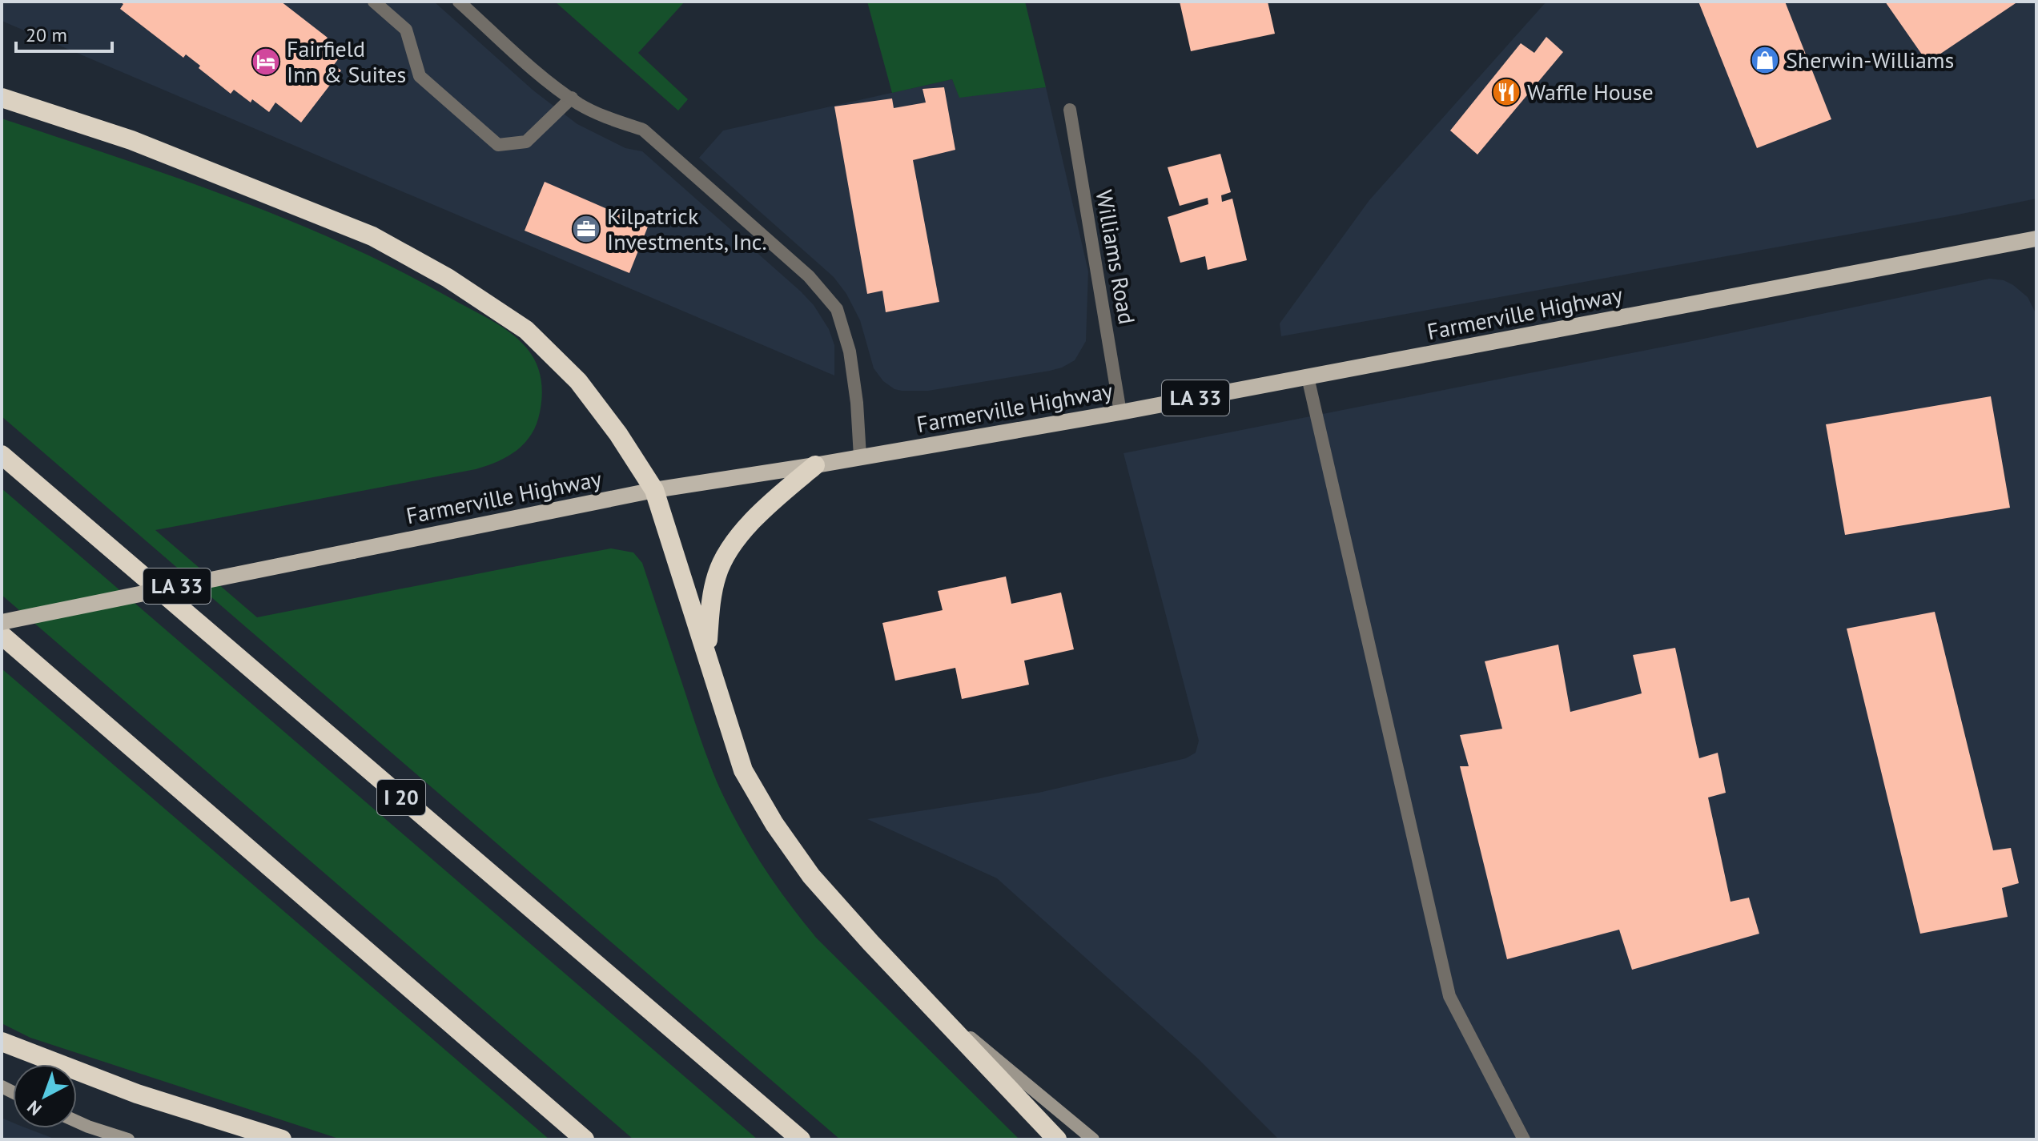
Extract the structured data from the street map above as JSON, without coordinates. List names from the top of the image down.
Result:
{
  "streets": {
    "highway": ["I 20"],
    "main road": ["Farmerville Highway", "LA 33"],
    "street": ["Williams Road"]
  },
  "crossings": [
    ["Williams Road", "Farmerville Highway"]
  ],
  "places": {
    "shop": ["Sherwin-Williams"],
    "hotel": ["Fairfield Inn & Suites"],
    "restaurant": ["Waffle House"],
    "office": ["Kilpatrick Investments, Inc."]
  },
  "scale_bar": "20 m",
  "north": "bottom left"
}
